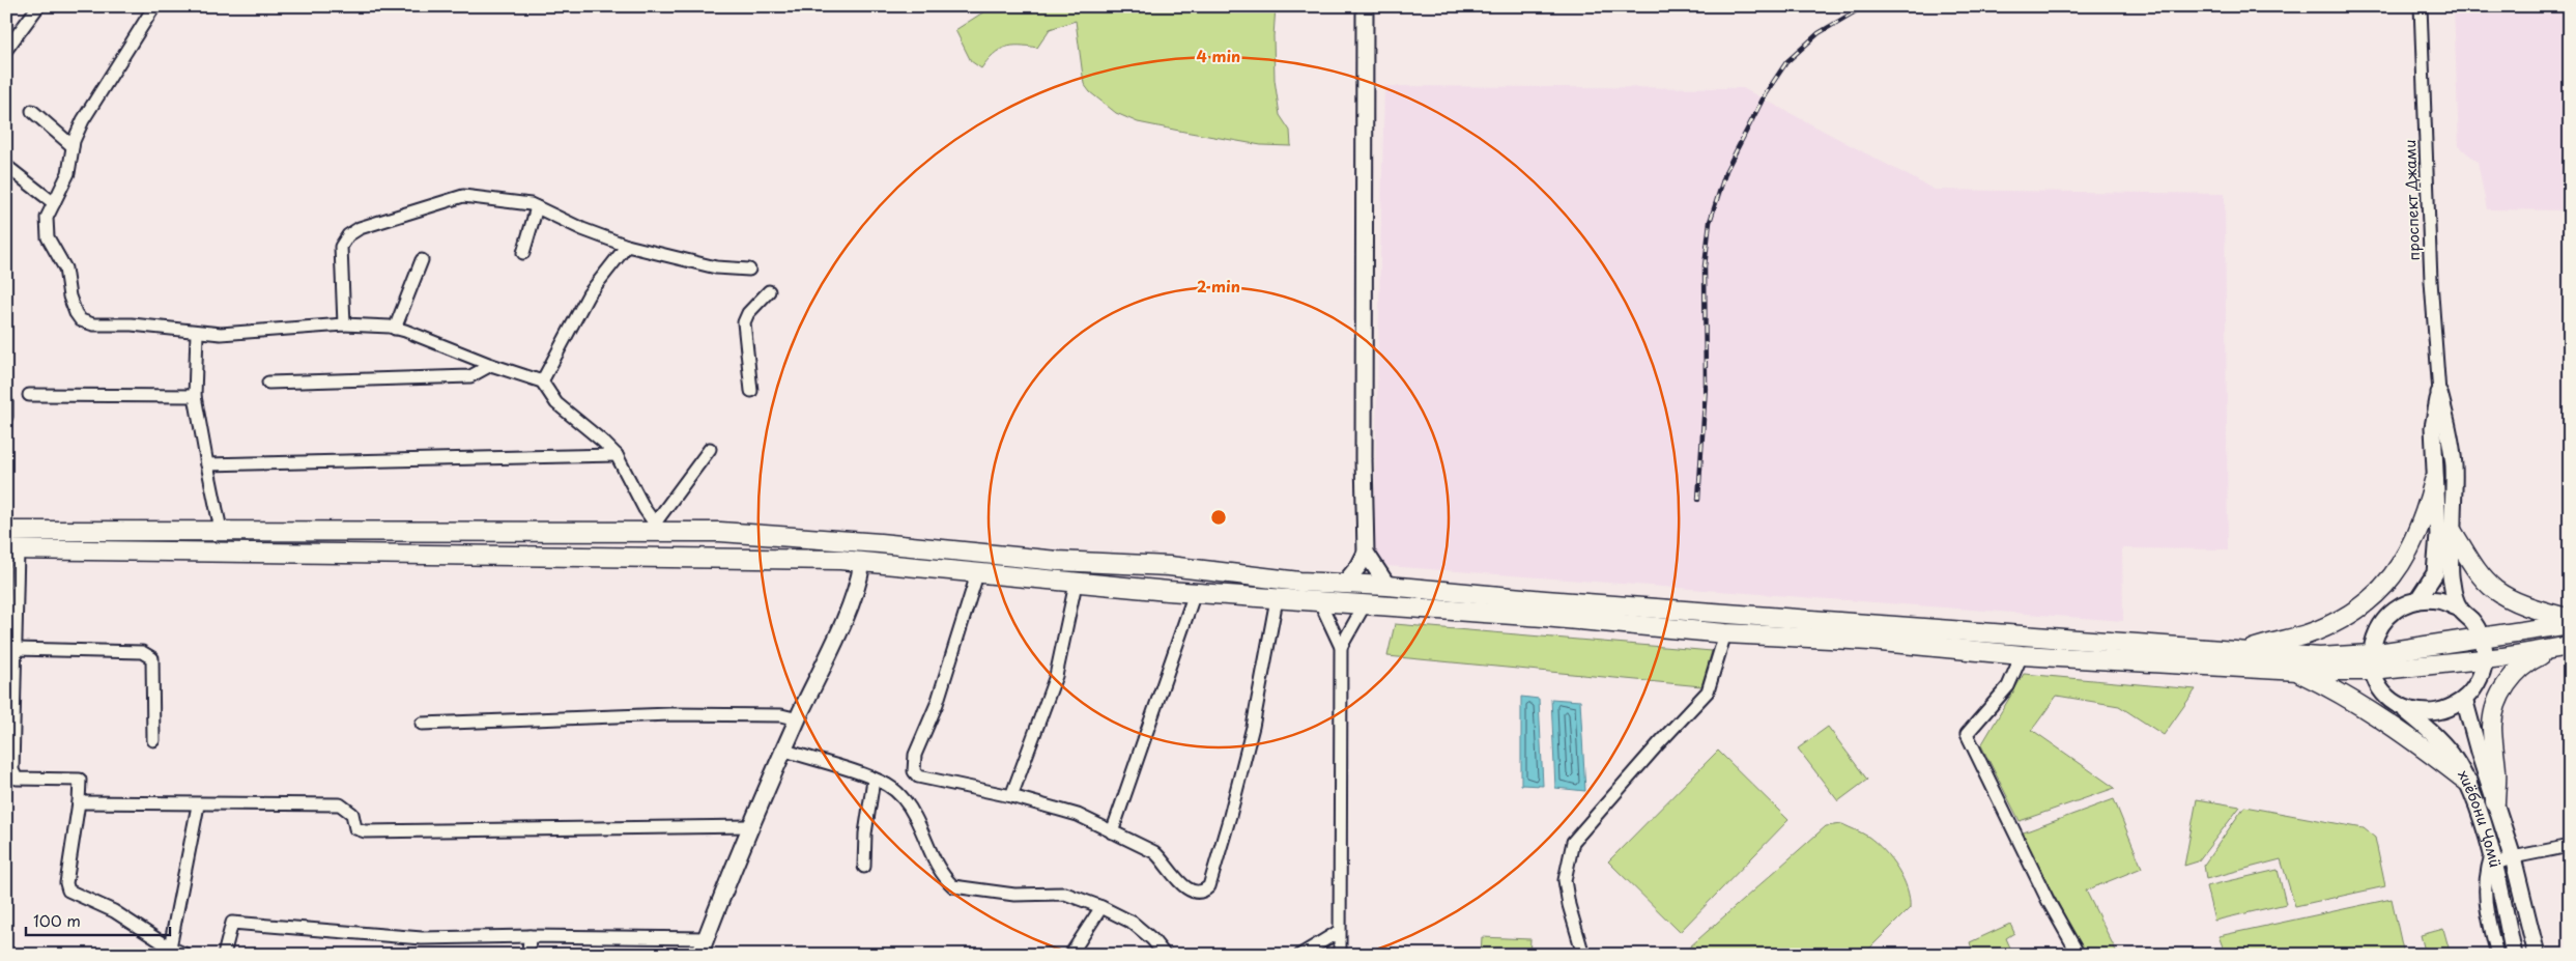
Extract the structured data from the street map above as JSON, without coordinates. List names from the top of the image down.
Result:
{
  "streets": {
    "street": ["проспект Джами", "хиёбони Ҷомӣ"]
  },
  "scale_bar": "100 m",
  "rings": ["4 min", "2 min"]
}
